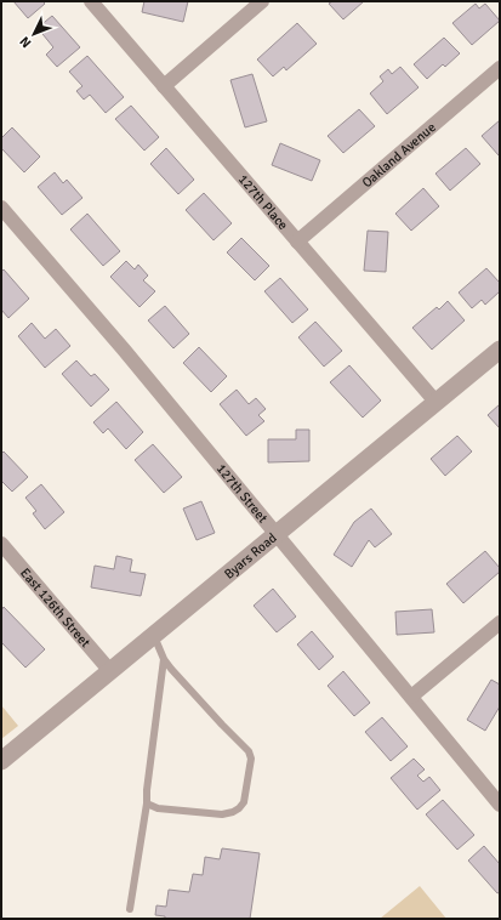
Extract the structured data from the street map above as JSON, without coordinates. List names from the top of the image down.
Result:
{
  "streets": {
    "street": [
      "Oakland Avenue",
      "127th Place",
      "127th Street",
      "Byars Road",
      "East 126th Street"
    ]
  },
  "crossings": [
    ["Oakland Avenue", "127th Place"],
    ["127th Place", "Byars Road"],
    ["127th Street", "Byars Road"],
    ["Byars Road", "East 126th Street"]
  ],
  "north": "bottom left"
}
